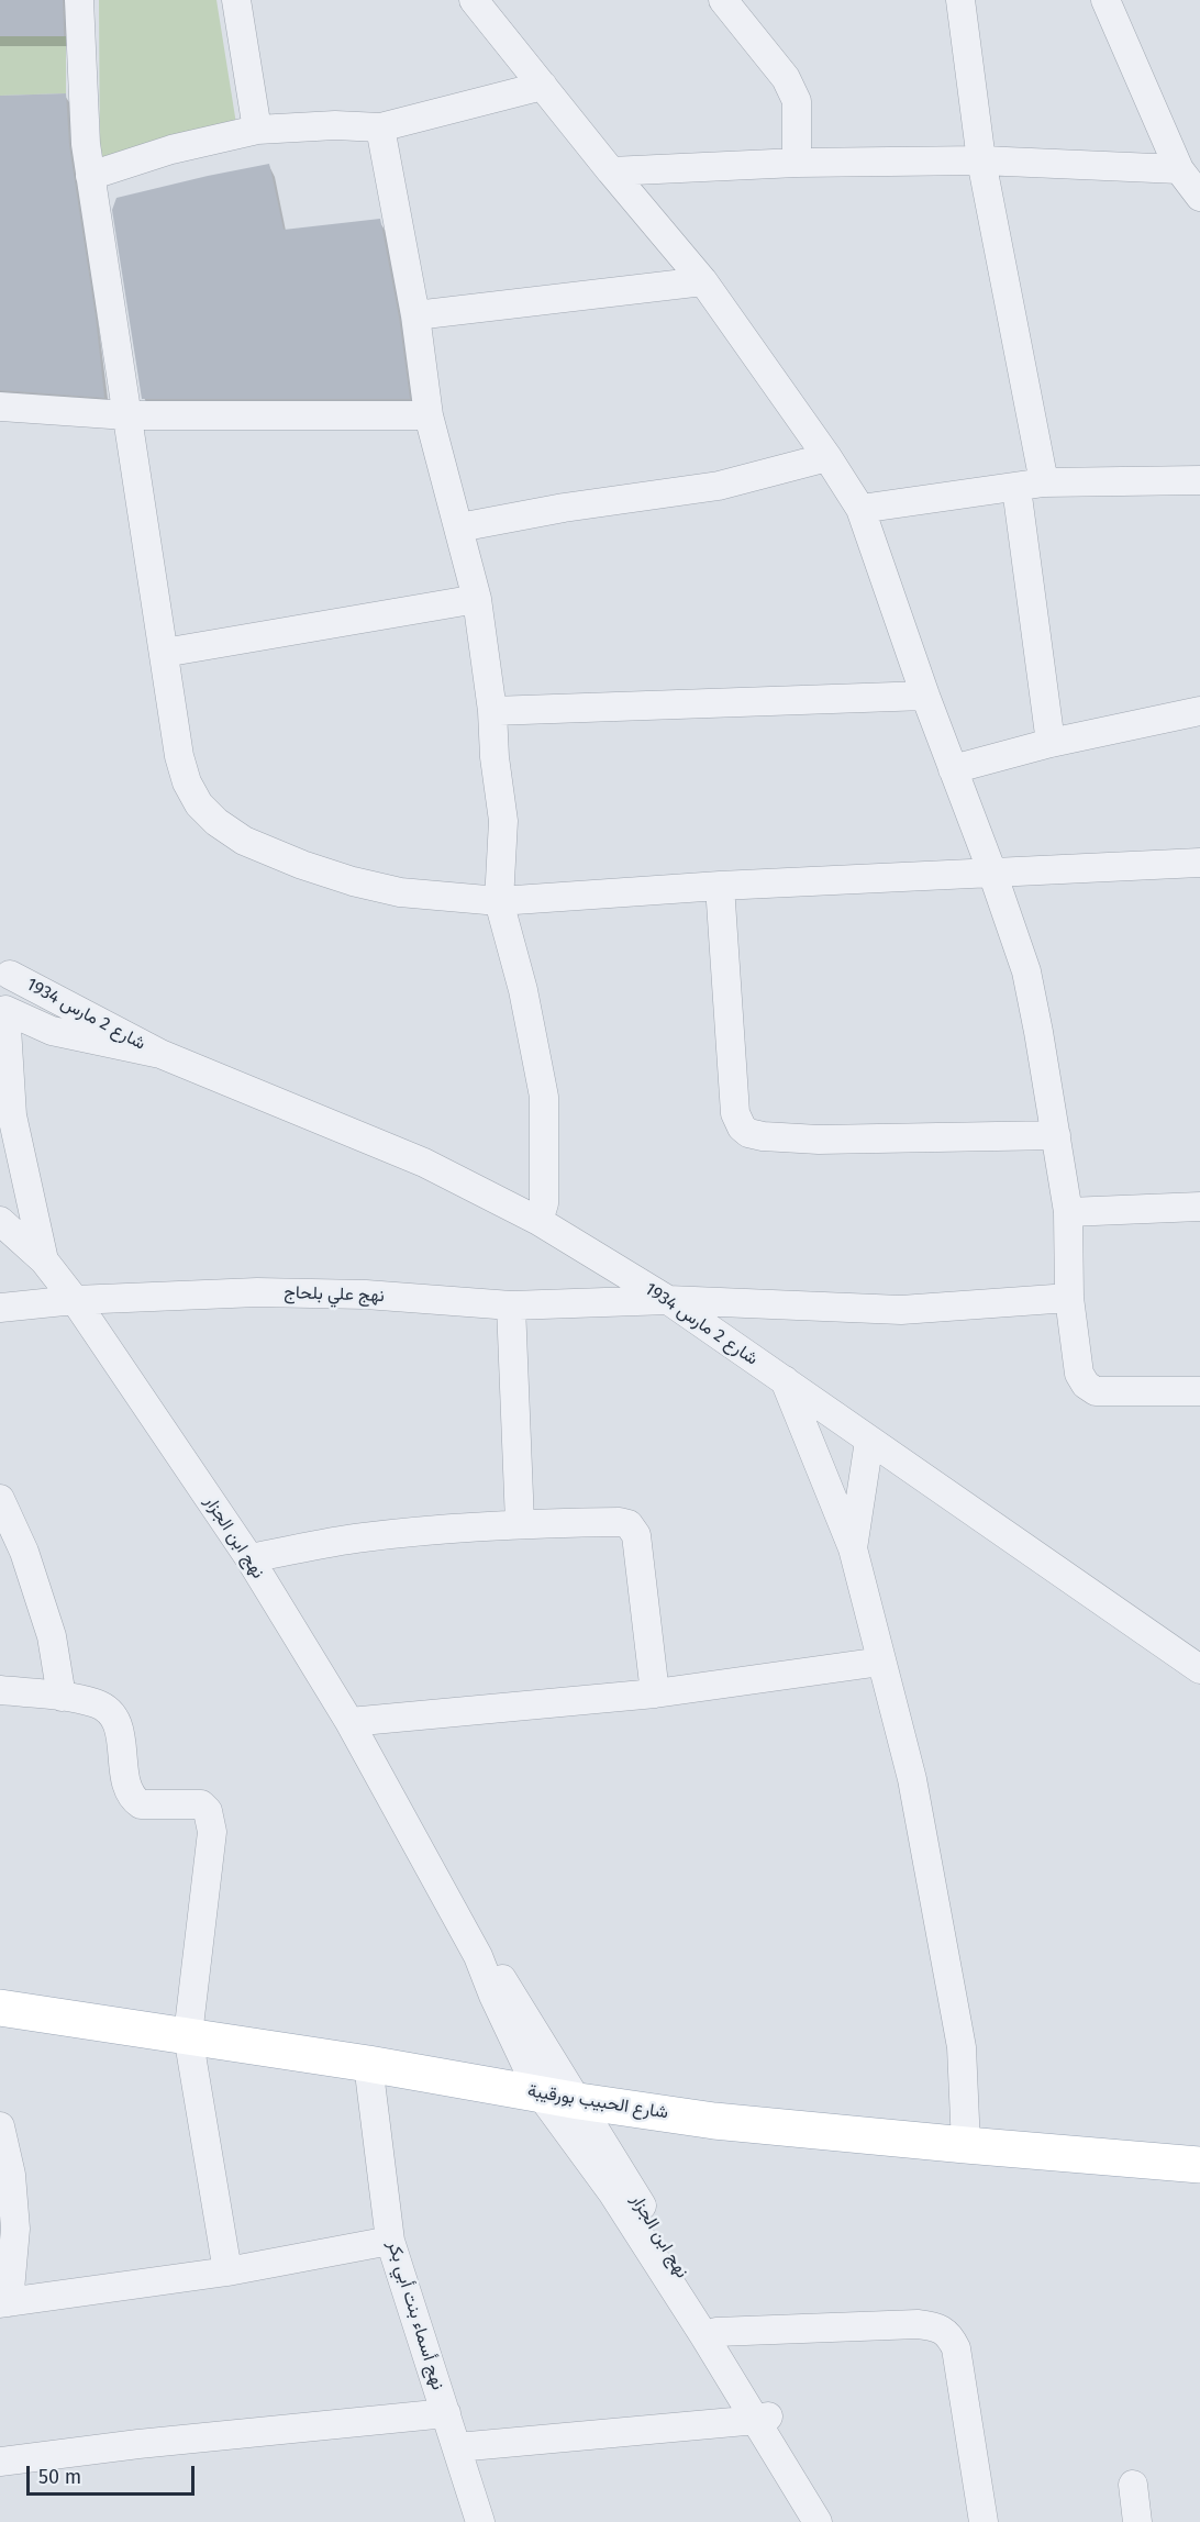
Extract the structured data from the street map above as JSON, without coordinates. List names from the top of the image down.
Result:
{
  "streets": {
    "main road": ["شارع الحبيب بورقيبة"],
    "street": [
      "شارع 2 مارس 1934",
      "نهج علي بلحاج",
      "نهج ابن الجزار",
      "نهج أسماء بنت أبي بكر"
    ]
  },
  "crossings": [
    ["شارع 2 مارس 1934", "نهج علي بلحاج"],
    ["نهج علي بلحاج", "نهج ابن الجزار"],
    ["نهج ابن الجزار", "شارع الحبيب بورقيبة"],
    ["شارع الحبيب بورقيبة", "نهج أسماء بنت أبي بكر"]
  ],
  "scale_bar": "50 m"
}
